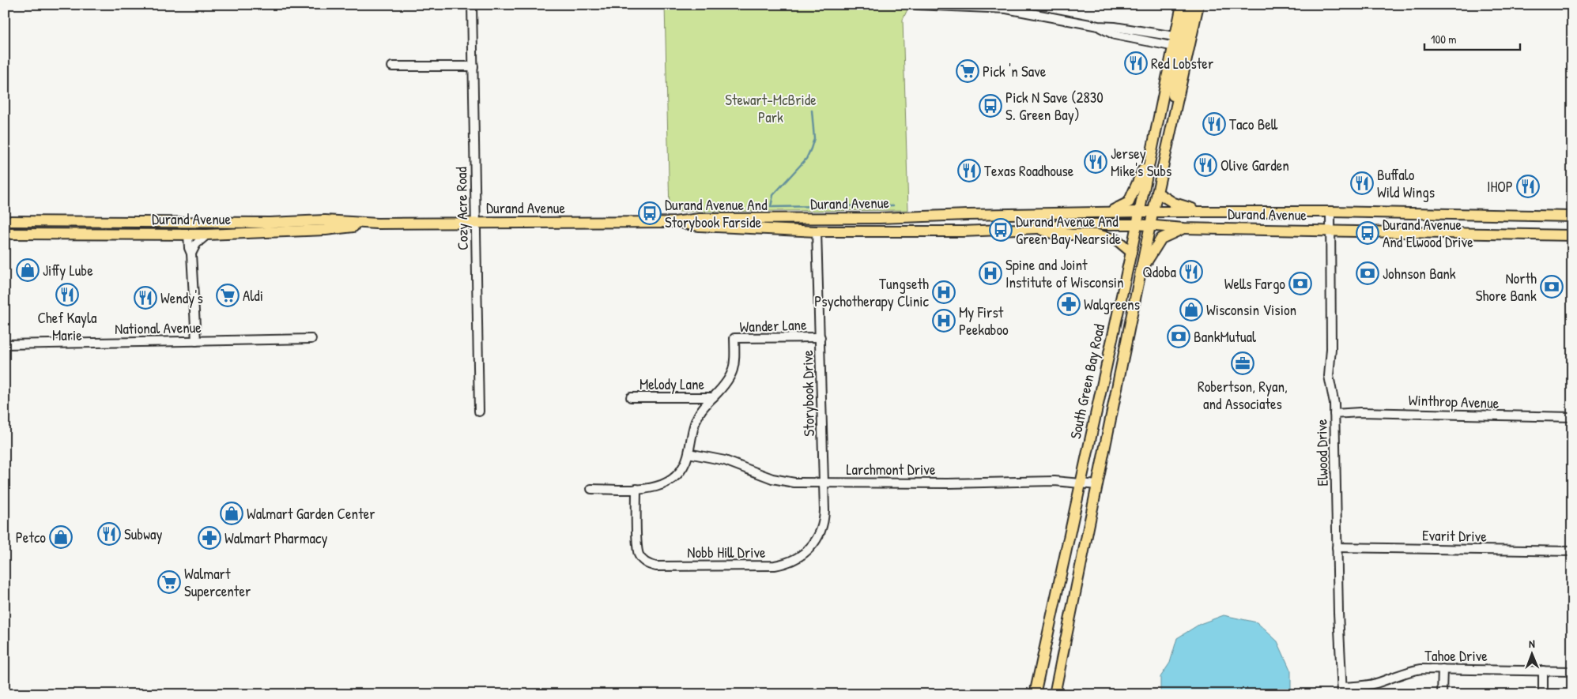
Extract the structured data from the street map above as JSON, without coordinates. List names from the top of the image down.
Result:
{
  "streets": {
    "main road": ["Durand Avenue", "South Green Bay Road"],
    "street": [
      "Cozy Acre Road",
      "Wander Lane",
      "National Avenue",
      "Melody Lane",
      "Storybook Drive",
      "Winthrop Avenue",
      "Elwood Drive",
      "Larchmont Drive",
      "Evarit Drive",
      "Nobb Hill Drive",
      "Tahoe Drive"
    ]
  },
  "crossings": [
    ["Durand Avenue", "Cozy Acre Road"],
    ["Durand Avenue", "South Green Bay Road"],
    ["Durand Avenue", "Storybook Drive"],
    ["Durand Avenue", "Elwood Drive"],
    ["Wander Lane", "Melody Lane"],
    ["Wander Lane", "Storybook Drive"],
    ["Wander Lane", "Larchmont Drive"],
    ["Wander Lane", "Nobb Hill Drive"],
    ["South Green Bay Road", "Larchmont Drive"],
    ["Storybook Drive", "Larchmont Drive"],
    ["Storybook Drive", "Nobb Hill Drive"],
    ["Winthrop Avenue", "Elwood Drive"],
    ["Elwood Drive", "Evarit Drive"],
    ["Elwood Drive", "Tahoe Drive"],
    ["Larchmont Drive", "Nobb Hill Drive"]
  ],
  "parks": ["Stewart-McBride Park"],
  "places": {
    "restaurant": [
      "Red Lobster",
      "Taco Bell",
      "Jersey Mike's Subs",
      "Olive Garden",
      "Texas Roadhouse",
      "Buffalo Wild Wings",
      "IHOP",
      "Qdoba",
      "Chef Kayla Marie",
      "Wendy's",
      "Subway"
    ],
    "supermarket": ["Pick 'n Save", "Aldi", "Walmart Supercenter"],
    "bus stop": [
      "Pick N Save (2830 S. Green Bay)",
      "Durand Avenue And Storybook Farside",
      "Durand Avenue And Green Bay Nearside",
      "Durand Avenue And Elwood Drive"
    ],
    "shop": [
      "Jiffy Lube",
      "Wisconsin Vision",
      "Walmart Garden Center",
      "Petco"
    ],
    "hospital": ["Spine and Joint Institute of Wisconsin", "Tungseth Psychotherapy Clinic", "My First Peekaboo"],
    "bank": [
      "Johnson Bank",
      "Wells Fargo",
      "North Shore Bank",
      "BankMutual"
    ],
    "pharmacy": ["Walgreens", "Walmart Pharmacy"],
    "office": ["Robertson, Ryan, and Associates"]
  },
  "scale_bar": "100 m",
  "north": "top"
}
